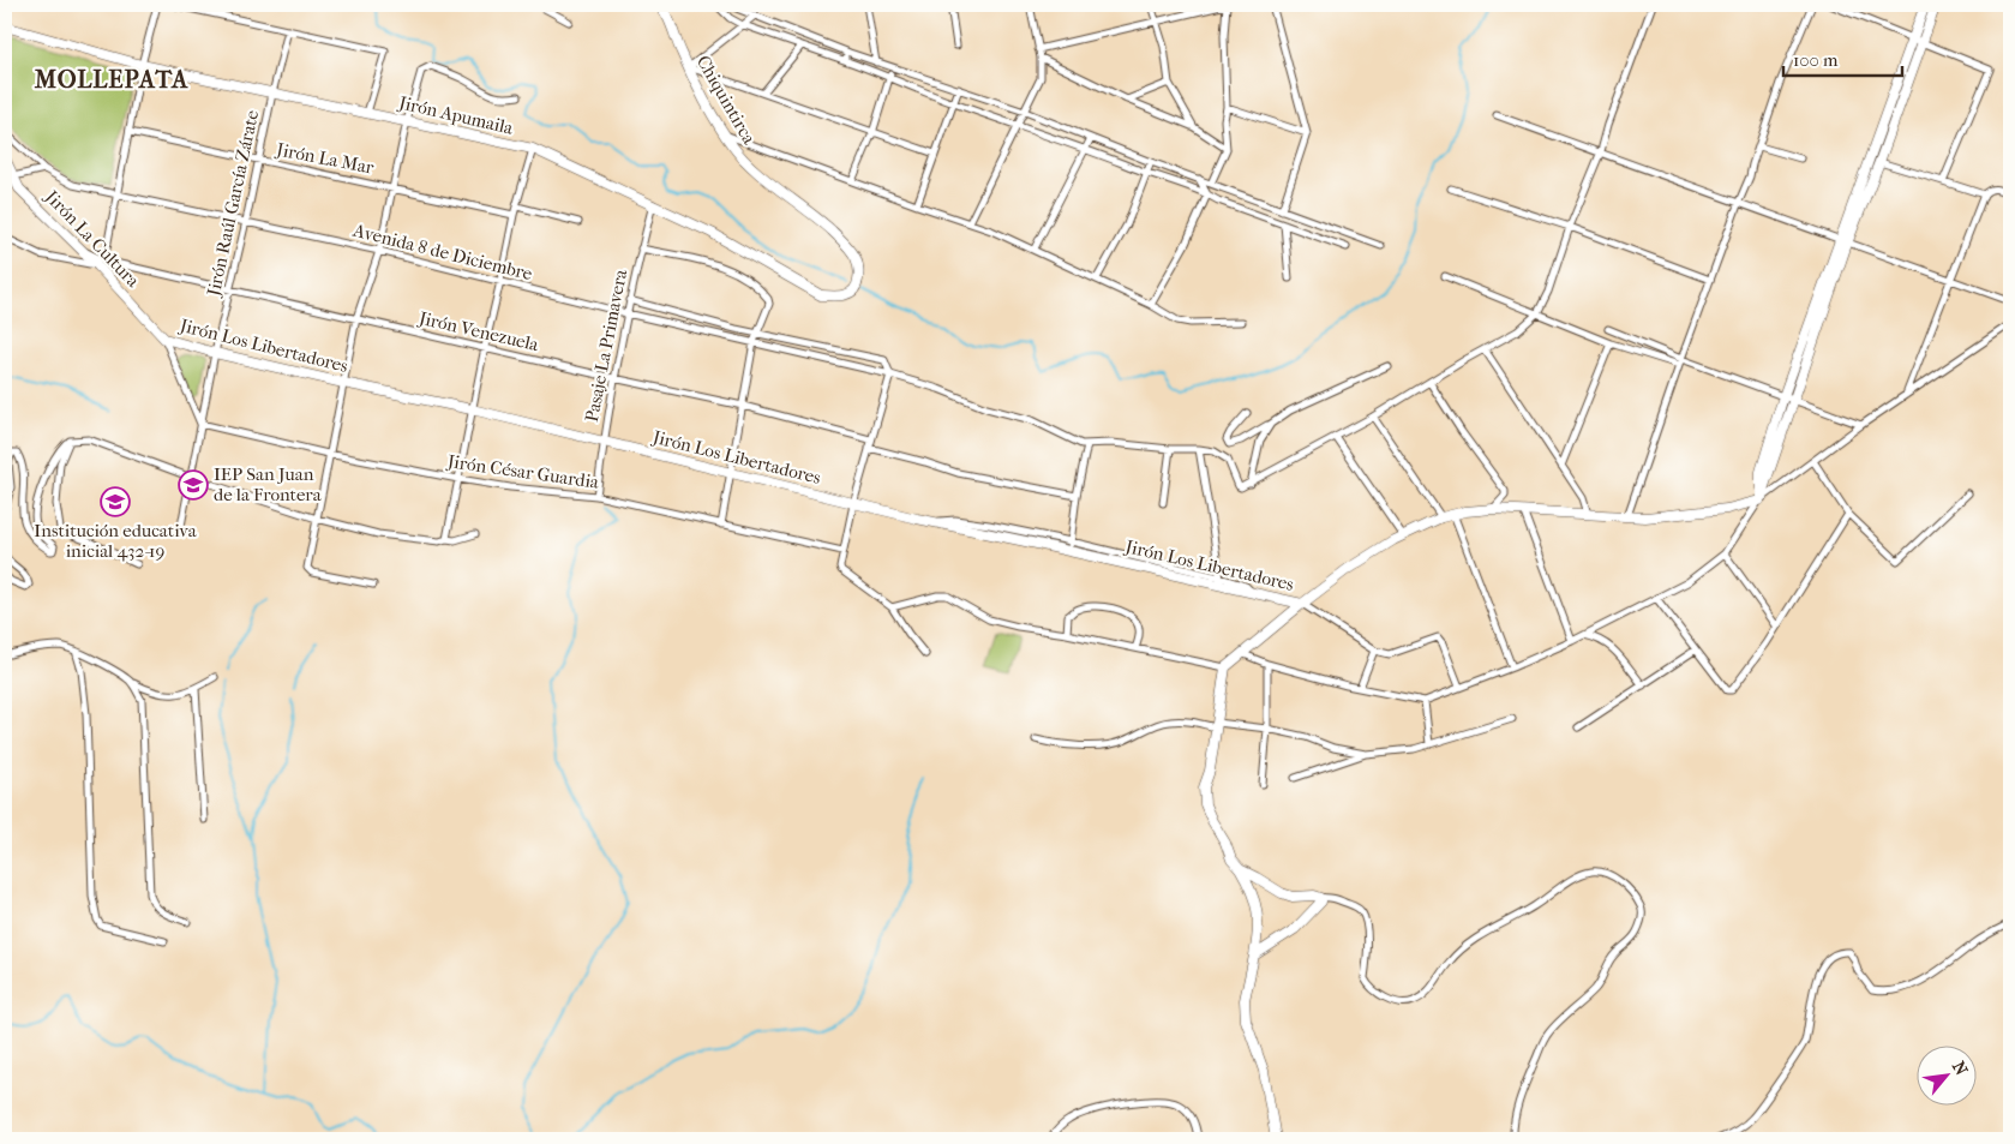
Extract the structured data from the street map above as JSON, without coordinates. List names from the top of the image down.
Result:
{
  "streets": {
    "street": [
      "Chiquintirca",
      "Jirón Apumaila",
      "Jirón La Mar",
      "Jirón Raúl García Zárate",
      "Jirón La Cultura",
      "Avenida 8 de Diciembre",
      "Jirón Venezuela",
      "Jirón Los Libertadores",
      "Pasaje La Primavera",
      "Jirón César Guardia"
    ]
  },
  "crossings": [
    ["Chiquintirca", "Jirón Apumaila"],
    ["Jirón Apumaila", "Jirón Raúl García Zárate"],
    ["Jirón Apumaila", "Pasaje La Primavera"],
    ["Jirón La Mar", "Jirón Raúl García Zárate"],
    ["Jirón Raúl García Zárate", "Avenida 8 de Diciembre"],
    ["Jirón Raúl García Zárate", "Jirón Venezuela"],
    ["Jirón Raúl García Zárate", "Jirón Los Libertadores"],
    ["Jirón Raúl García Zárate", "Jirón César Guardia"],
    ["Jirón La Cultura", "Jirón Venezuela"],
    ["Jirón La Cultura", "Jirón Los Libertadores"],
    ["Avenida 8 de Diciembre", "Pasaje La Primavera"],
    ["Jirón Venezuela", "Pasaje La Primavera"],
    ["Jirón Los Libertadores", "Pasaje La Primavera"],
    ["Pasaje La Primavera", "Jirón César Guardia"]
  ],
  "districts": ["MOLLEPATA"],
  "places": {
    "school or university": ["IEP San Juan de la Frontera", "Institución educativa inicial 432-19"]
  },
  "scale_bar": "100 m",
  "north": "top right"
}
